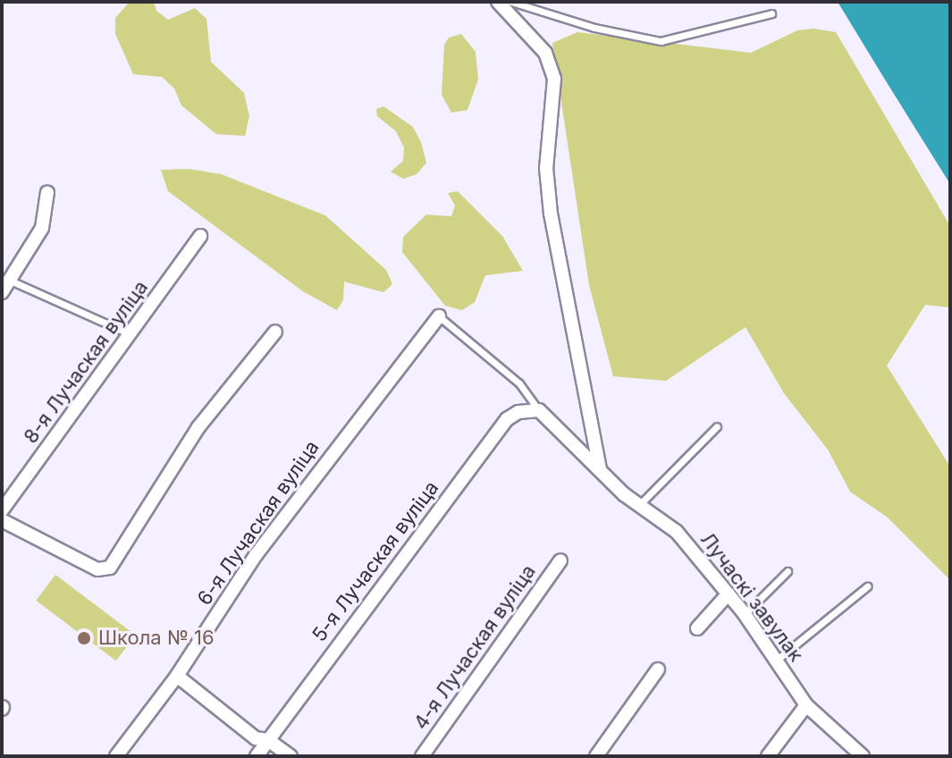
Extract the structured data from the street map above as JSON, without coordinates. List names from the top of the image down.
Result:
{
  "streets": {
    "street": [
      "8-я Лучаская вуліца",
      "6-я Лучаская вуліца",
      "5-я Лучаская вуліца",
      "Лучаскі завулак",
      "4-я Лучаская вуліца"
    ]
  },
  "crossings": [
    ["5-я Лучаская вуліца", "Лучаскі завулак"]
  ],
  "places": ["Школа № 16"]
}
